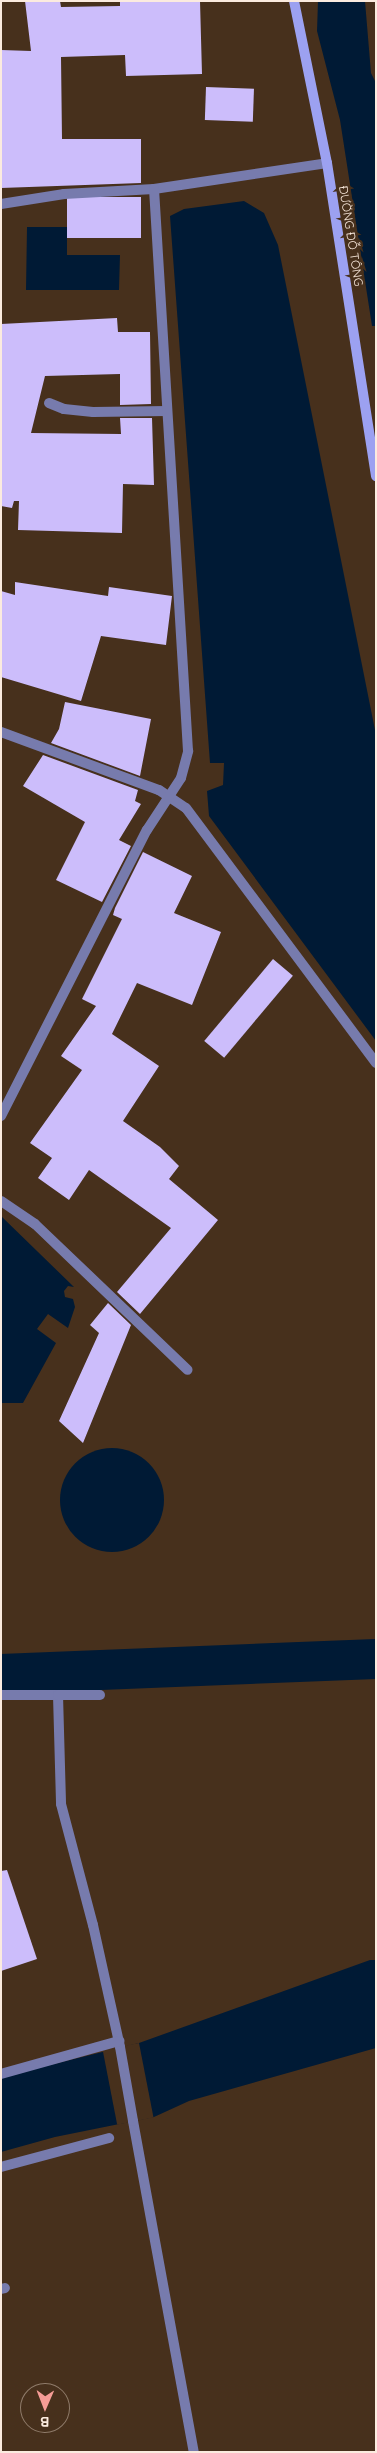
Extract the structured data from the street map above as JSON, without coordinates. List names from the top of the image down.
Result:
{
  "streets": {
    "main road": ["ĐƯỜNG ĐỖ TÔNG"]
  },
  "north": "bottom"
}
